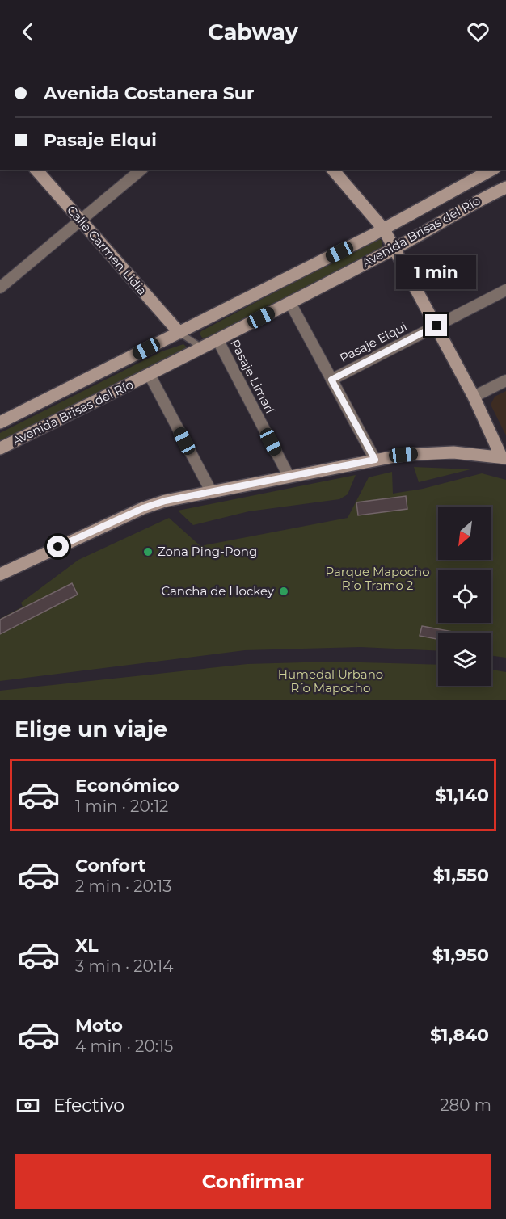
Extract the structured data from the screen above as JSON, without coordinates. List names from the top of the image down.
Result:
{
  "streets": {
    "street": [
      "Avenida Brisas del Río",
      "Calle Carmen Lidia",
      "Pasaje Elqui",
      "Pasaje Limarí"
    ]
  },
  "crossings": [
    ["Avenida Brisas del Río", "Calle Carmen Lidia"],
    ["Avenida Brisas del Río", "Pasaje Limarí"]
  ],
  "parks": ["Parque Mapocho Río Tramo 2", "Humedal Urbano Río Mapocho"],
  "places": ["Zona Ping-Pong", "Cancha de Hockey"],
  "north": "bottom left",
  "page": {
    "header": "Cabway",
    "banner": ["Avenida Costanera Sur", "Pasaje Elqui"],
    "bubble": "1 min",
    "heading": "Elige un viaje",
    "list": [
      {
        "name": "Económico",
        "note": "1 min · 20:12",
        "value": "$1,140"
      },
      {
        "name": "Confort",
        "note": "2 min · 20:13",
        "value": "$1,550"
      },
      {
        "name": "XL",
        "note": "3 min · 20:14",
        "value": "$1,950"
      },
      {
        "name": "Moto",
        "note": "4 min · 20:15",
        "value": "$1,840"
      }
    ],
    "pay": ["Efectivo", "280 m"],
    "buttons": "Confirmar"
  }
}
